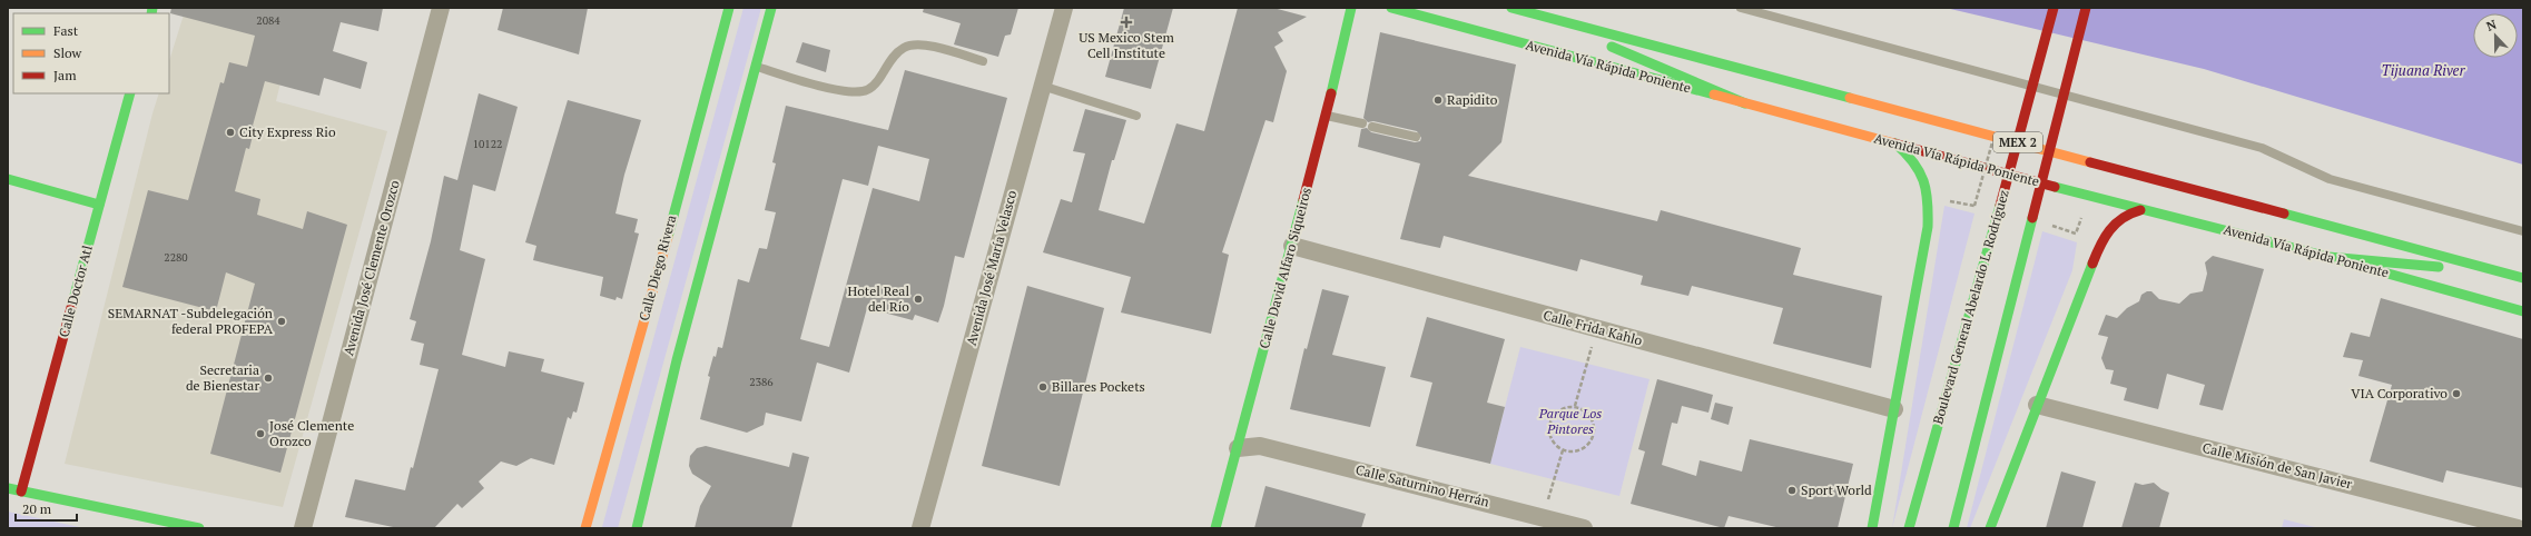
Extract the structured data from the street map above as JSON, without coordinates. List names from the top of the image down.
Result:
{
  "streets": {
    "main road": [
      "Avenida Vía Rápida Poniente",
      "MEX 2",
      "Calle Diego Rivera",
      "Calle David Alfaro Siqueiros",
      "Calle Doctor Atl",
      "Boulevard General Abelardo L. Rodríguez"
    ],
    "street": [
      "Avenida José Clemente Orozco",
      "Avenida José María Velasco",
      "Calle Frida Kahlo",
      "Calle Misión de San Javier",
      "Calle Saturnino Herrán"
    ]
  },
  "crossings": [
    ["Calle David Alfaro Siqueiros", "Calle Frida Kahlo"],
    ["Calle David Alfaro Siqueiros", "Calle Saturnino Herrán"]
  ],
  "water": ["Tijuana River"],
  "parks": ["Parque Los Pintores"],
  "places": {
    "health": ["US Mexico Stem Cell Institute"],
    "other": [
      "Rapidito",
      "City Express Rio",
      "Hotel Real del Río",
      "SEMARNAT -Subdelegación federal PROFEPA",
      "Secretaria de Bienestar",
      "Billares Pockets",
      "VIA Corporativo",
      "José Clemente Orozco",
      "Sport World"
    ]
  },
  "house_numbers": [
    "2084",
    "10122",
    "2280",
    "2386"
  ],
  "legend": ["Fast", "Slow", "Jam"],
  "scale_bar": "20 m",
  "north": "top"
}
